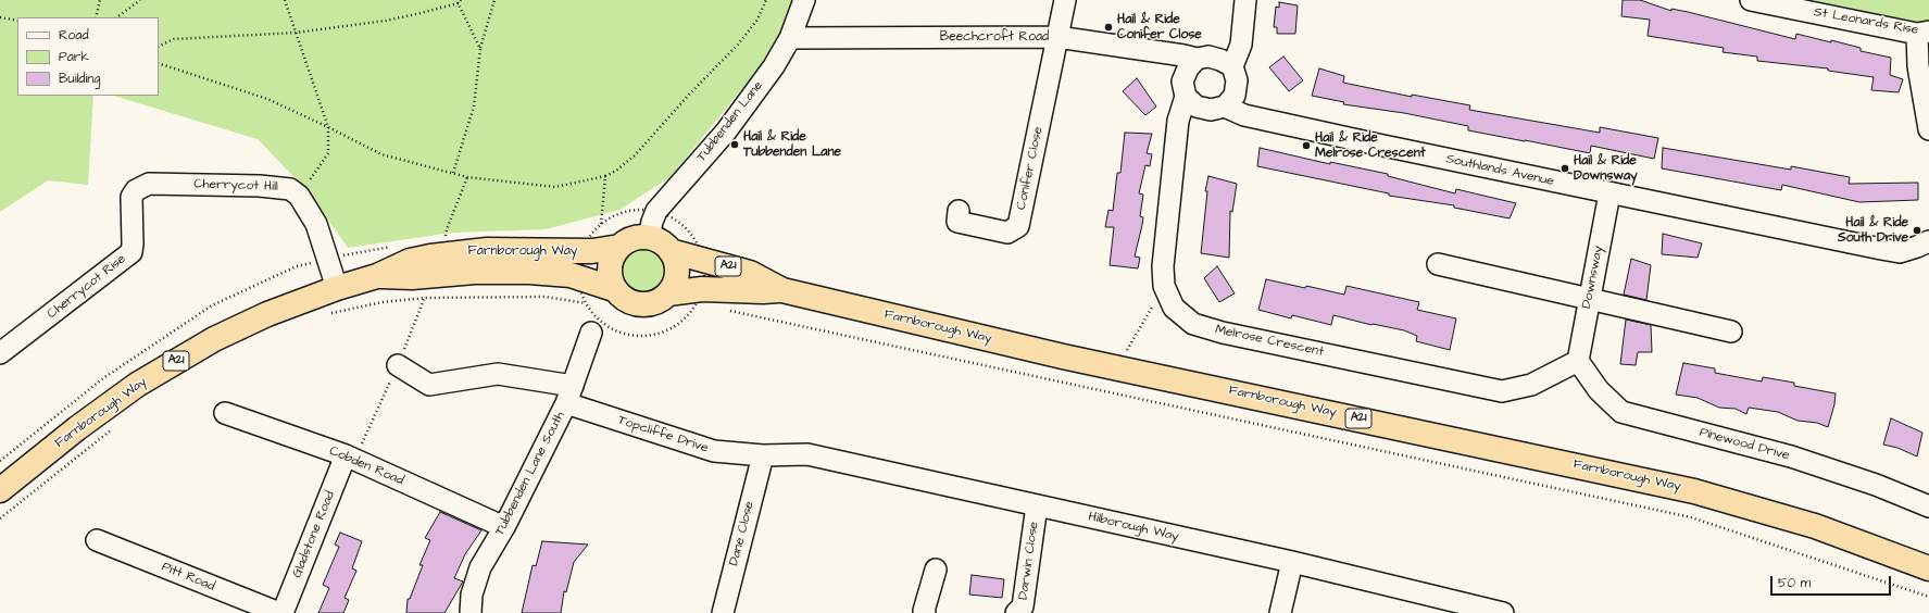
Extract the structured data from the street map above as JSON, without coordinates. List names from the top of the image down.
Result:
{
  "streets": {
    "highway": ["Farnborough Way", "A21"],
    "street": [
      "St Leonards Rise",
      "Beechcroft Road",
      "Tubbenden Lane",
      "Conifer Close",
      "Southlands Avenue",
      "Cherrycot Hill",
      "Downsway",
      "Cherrycot Rise",
      "Melrose Crescent",
      "Topcliffe Drive",
      "Pinewood Drive",
      "Cobden Road",
      "Tubbenden Lane South",
      "Hilborough Way",
      "Dane Close",
      "Gladstone Road",
      "Darwin Close",
      "Pitt Road"
    ]
  },
  "crossings": [
    ["Beechcroft Road", "Tubbenden Lane"],
    ["Beechcroft Road", "Conifer Close"],
    ["Beechcroft Road", "Southlands Avenue"],
    ["Beechcroft Road", "Melrose Crescent"],
    ["Tubbenden Lane", "Farnborough Way"],
    ["Southlands Avenue", "Downsway"],
    ["Southlands Avenue", "Melrose Crescent"],
    ["Cherrycot Hill", "Cherrycot Rise"],
    ["Downsway", "Melrose Crescent"],
    ["Downsway", "Pinewood Drive"],
    ["Melrose Crescent", "Pinewood Drive"],
    ["Topcliffe Drive", "Tubbenden Lane South"],
    ["Topcliffe Drive", "Hilborough Way"],
    ["Topcliffe Drive", "Dane Close"],
    ["Cobden Road", "Tubbenden Lane South"],
    ["Cobden Road", "Gladstone Road"],
    ["Hilborough Way", "Dane Close"],
    ["Hilborough Way", "Darwin Close"],
    ["Gladstone Road", "Pitt Road"]
  ],
  "places": [
    "Hail & Ride Conifer Close",
    "Hail & Ride Tubbenden Lane",
    "Hail & Ride Melrose Crescent",
    "Hail & Ride Downsway",
    "Hail & Ride South Drive"
  ],
  "legend": ["Road", "Park", "Building"],
  "scale_bar": "50 m"
}
